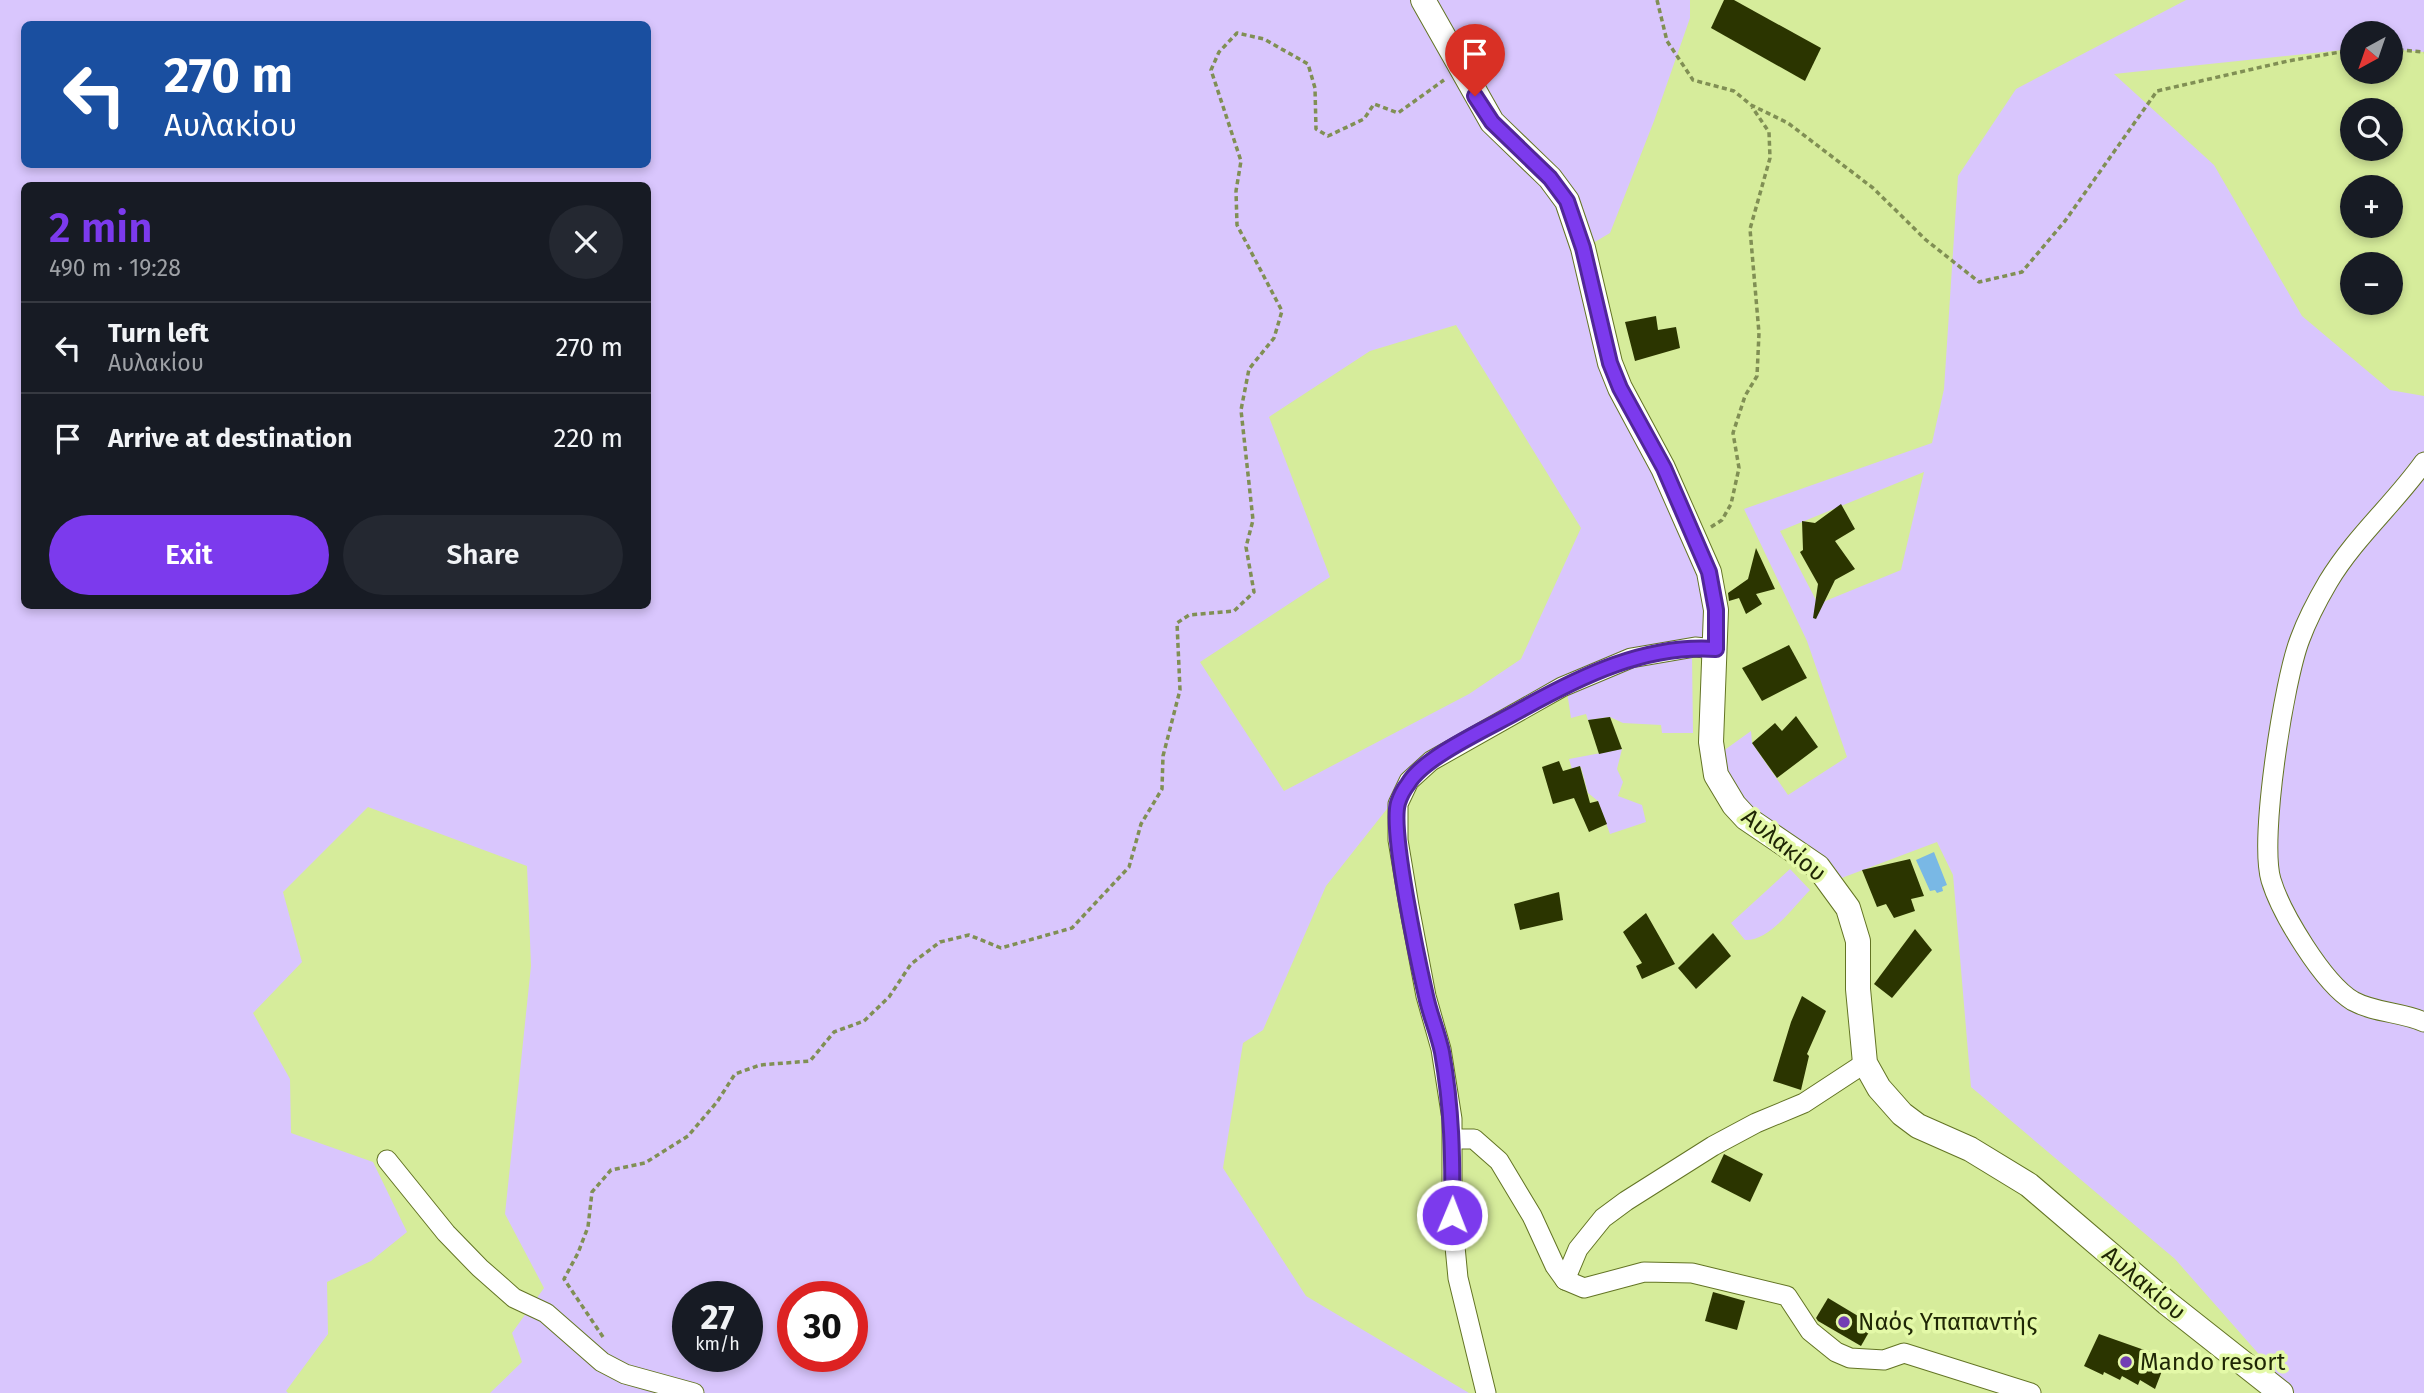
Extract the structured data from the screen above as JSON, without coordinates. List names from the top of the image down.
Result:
{
  "streets": {
    "street": ["Αυλακίου"]
  },
  "places": ["Ναός Υπαπαντής", "Mando resort"],
  "north": "bottom left",
  "page": {
    "map_buttons": ["+", "−"],
    "turn": ["270 m", "Αυλακίου"],
    "heading": ["2 min", "490 m · 19:28"],
    "list": [
      {
        "name": "Turn left",
        "note": "Αυλακίου",
        "value": "270 m"
      },
      {
        "name": "Arrive at destination",
        "value": "220 m"
      }
    ],
    "buttons": ["Exit", "Share"],
    "speed": "27 km/h",
    "limit": "30"
  }
}
